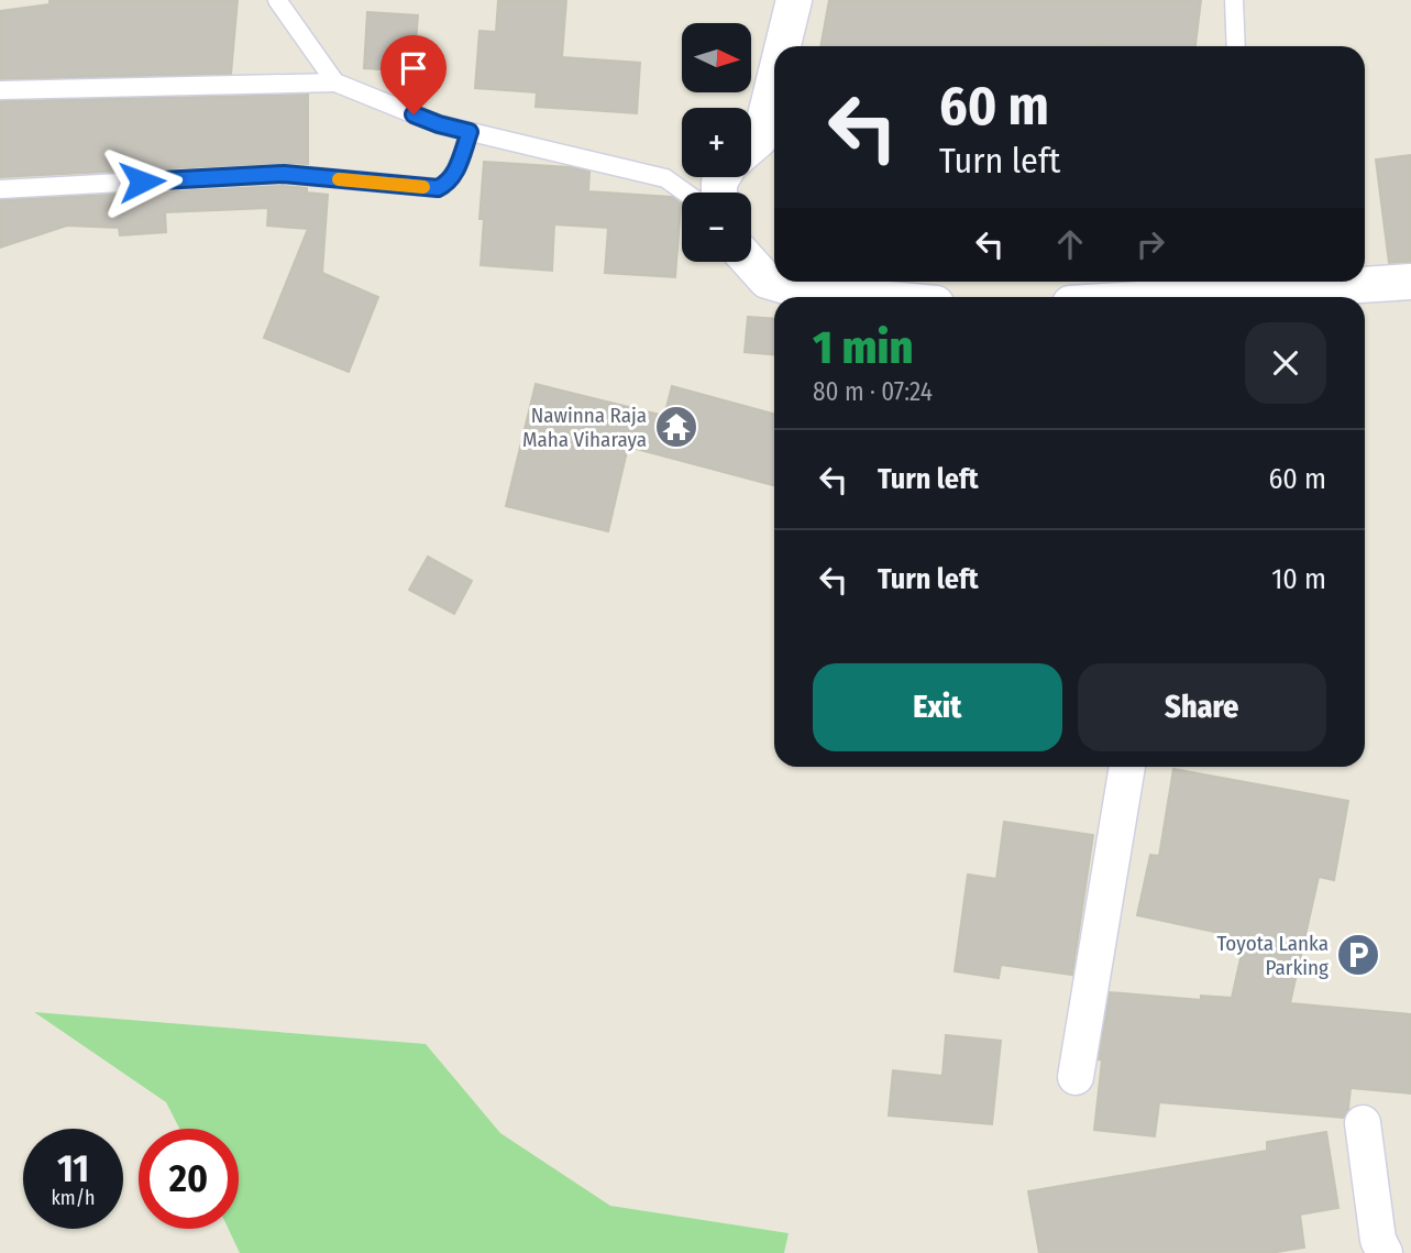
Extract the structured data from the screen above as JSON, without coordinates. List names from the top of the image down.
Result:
{
  "places": {
    "temple": ["Nawinna Raja Maha Viharaya"],
    "parking": ["Toyota Lanka Parking"]
  },
  "north": "right",
  "page": {
    "map_buttons": ["+", "−"],
    "turn": ["60 m", "Turn left"],
    "heading": ["1 min", "80 m · 07:24"],
    "list": [
      {
        "name": "Turn left",
        "value": "60 m"
      },
      {
        "name": "Turn left",
        "value": "10 m"
      }
    ],
    "buttons": ["Exit", "Share"],
    "speed": "11 km/h",
    "limit": "20"
  }
}
